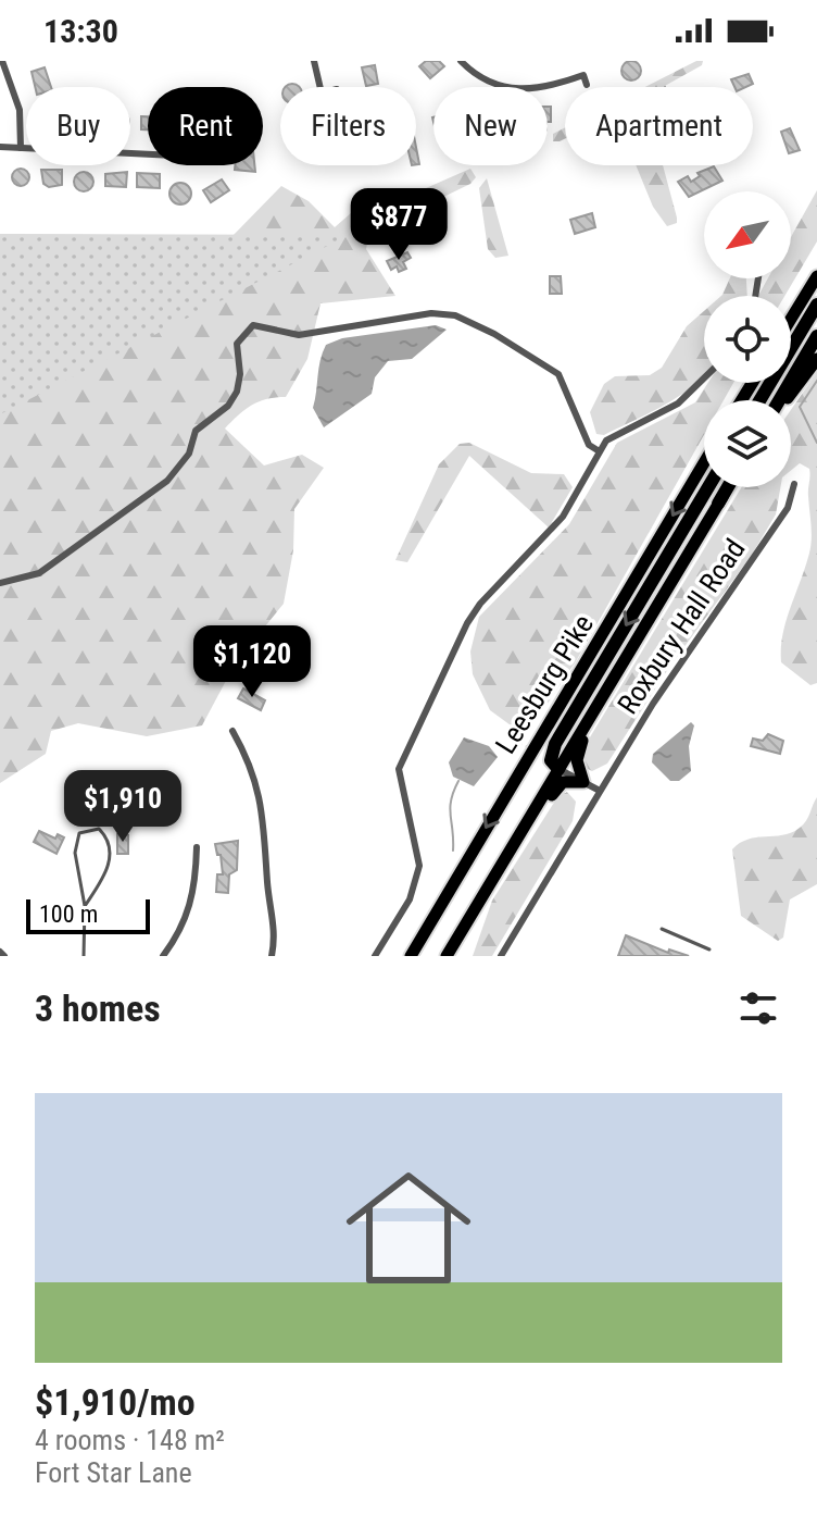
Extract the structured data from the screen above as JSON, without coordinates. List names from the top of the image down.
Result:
{
  "streets": {
    "highway": ["Leesburg Pike"],
    "street": ["Roxbury Hall Road"]
  },
  "scale_bar": "100 m",
  "north": "bottom left",
  "page": {
    "status": "13:30",
    "chip": [
      "Buy",
      "Rent",
      "Filters",
      "New",
      "Apartment"
    ],
    "price": ["$877", "$1,120", "$1,910"],
    "scale": "100 m",
    "heading": "3 homes",
    "list": [
      {
        "name": "$1,910/mo",
        "note": "4 rooms · 148 m² · Fort Star Lane"
      }
    ]
  }
}
